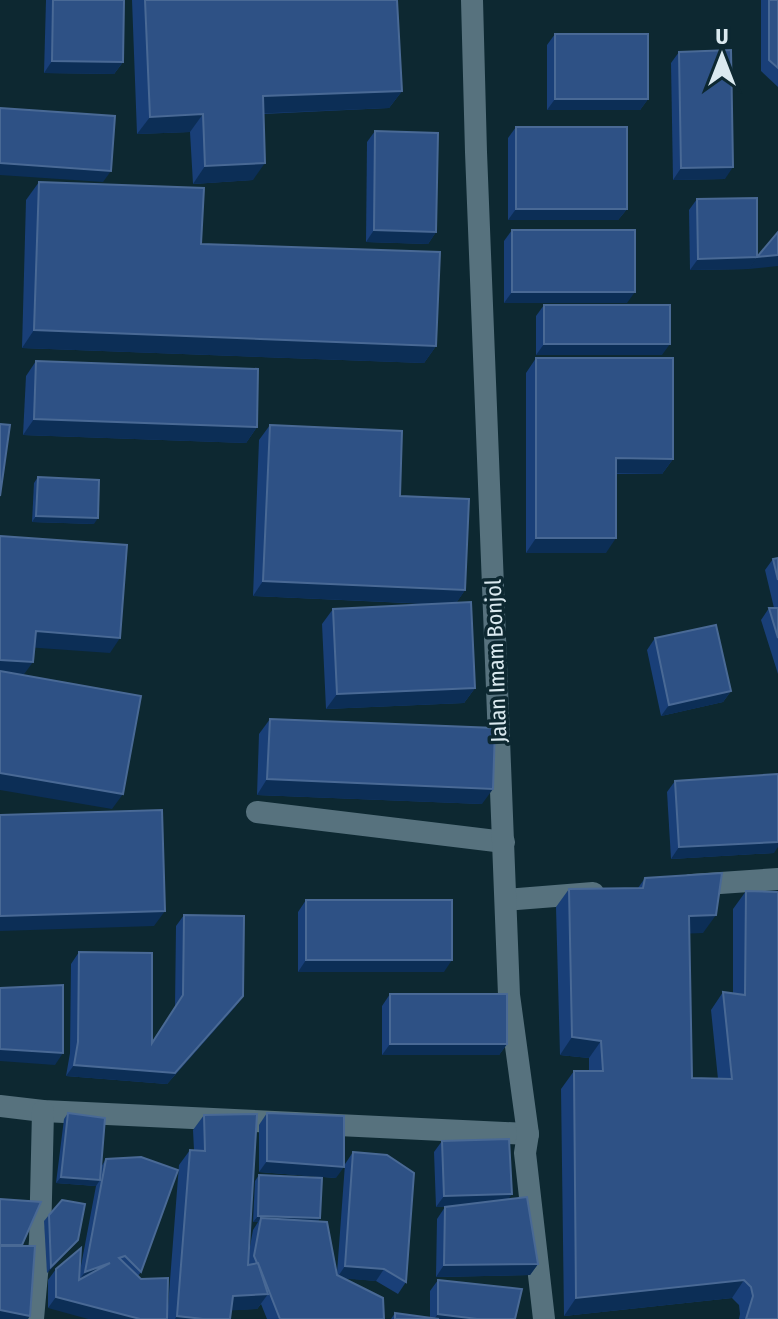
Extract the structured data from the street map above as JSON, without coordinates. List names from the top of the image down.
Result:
{
  "streets": {
    "main road": ["Jalan Imam Bonjol"]
  },
  "north": "top"
}
